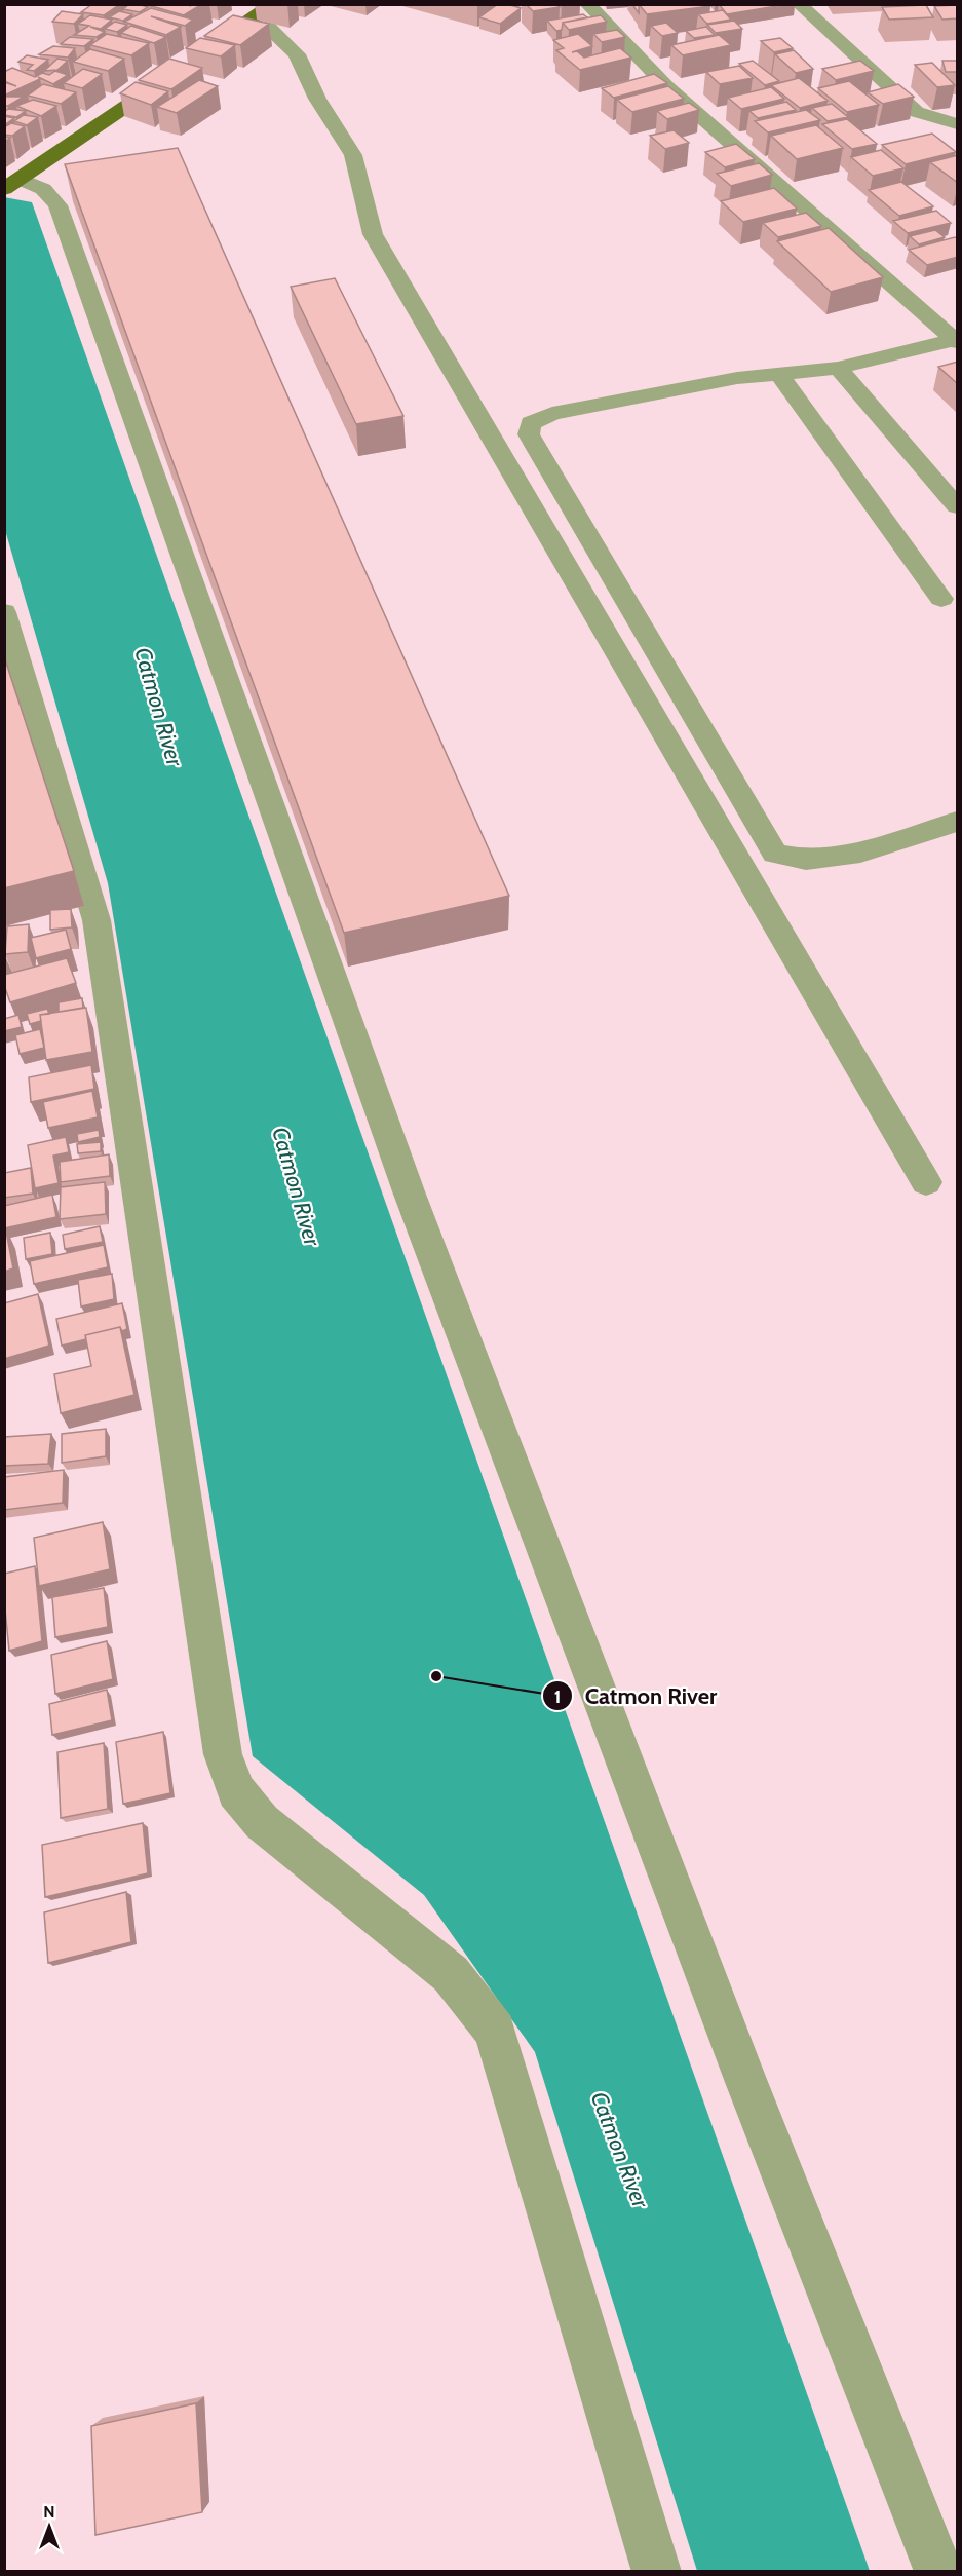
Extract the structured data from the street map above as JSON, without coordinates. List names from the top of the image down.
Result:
{
  "water": ["Catmon River"],
  "places": ["Catmon River"],
  "north": "top"
}
